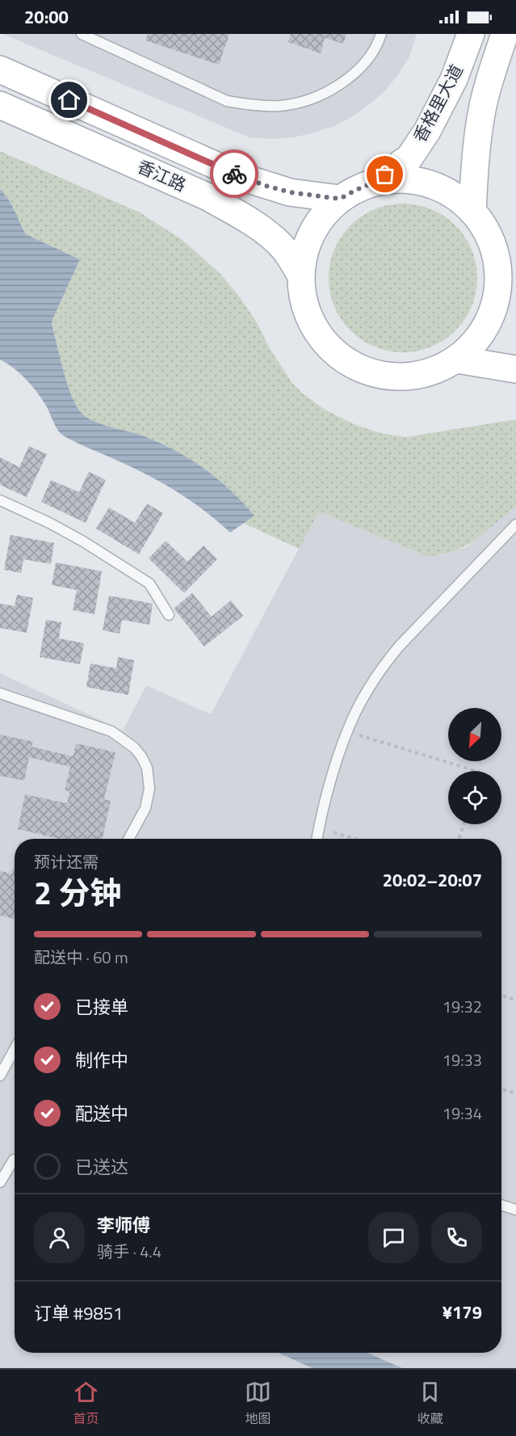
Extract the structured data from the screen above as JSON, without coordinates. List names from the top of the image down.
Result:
{
  "streets": {
    "main road": ["香格里大道", "香江路"]
  },
  "north": "bottom left",
  "page": {
    "status": "20:00",
    "heading": ["2 分钟", "预计还需", "20:02–20:07"],
    "panel": [
      "李师傅",
      "骑手 · 4.4",
      "订单 #9851",
      "¥179"
    ],
    "bar": "配送中 · 60 m",
    "list": [
      ["已接单", "19:32"],
      ["制作中", "19:33"],
      ["配送中", "19:34"],
      "已送达"
    ],
    "tabs": ["首页", "地图", "收藏"]
  }
}
